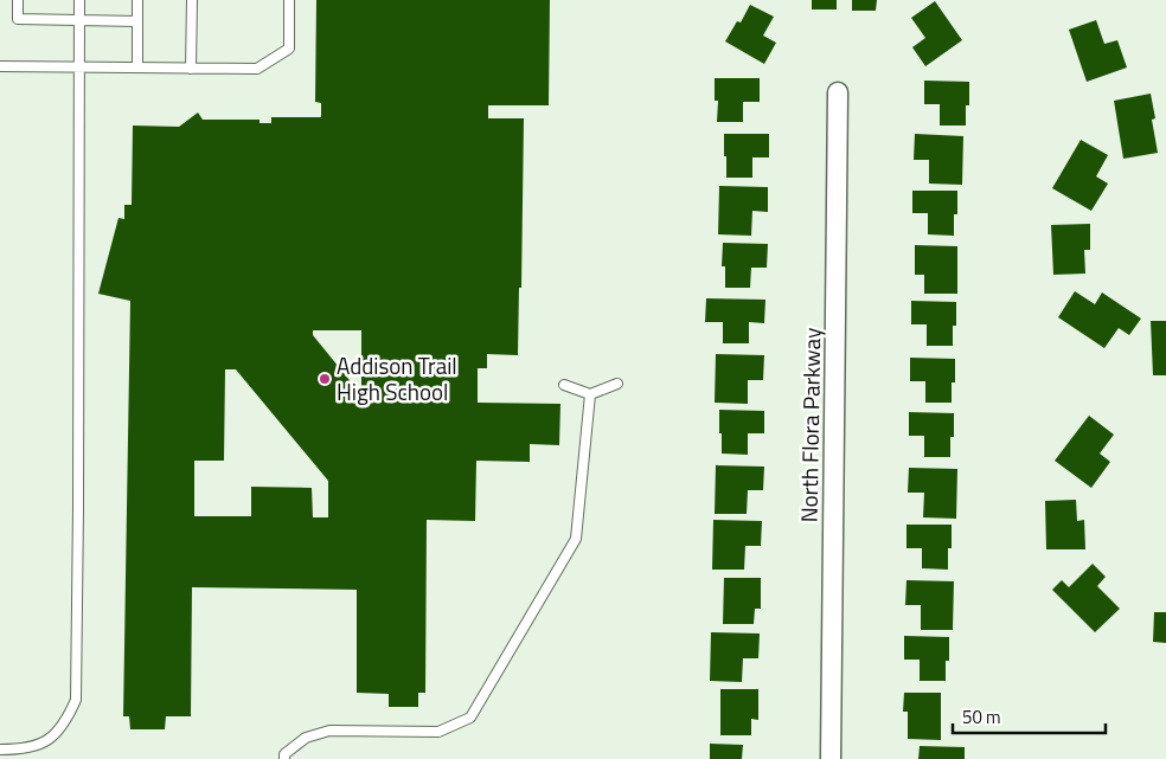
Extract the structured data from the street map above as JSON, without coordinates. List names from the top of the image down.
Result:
{
  "streets": {
    "street": ["North Flora Parkway"]
  },
  "places": ["Addison Trail High School"],
  "scale_bar": "50 m"
}
